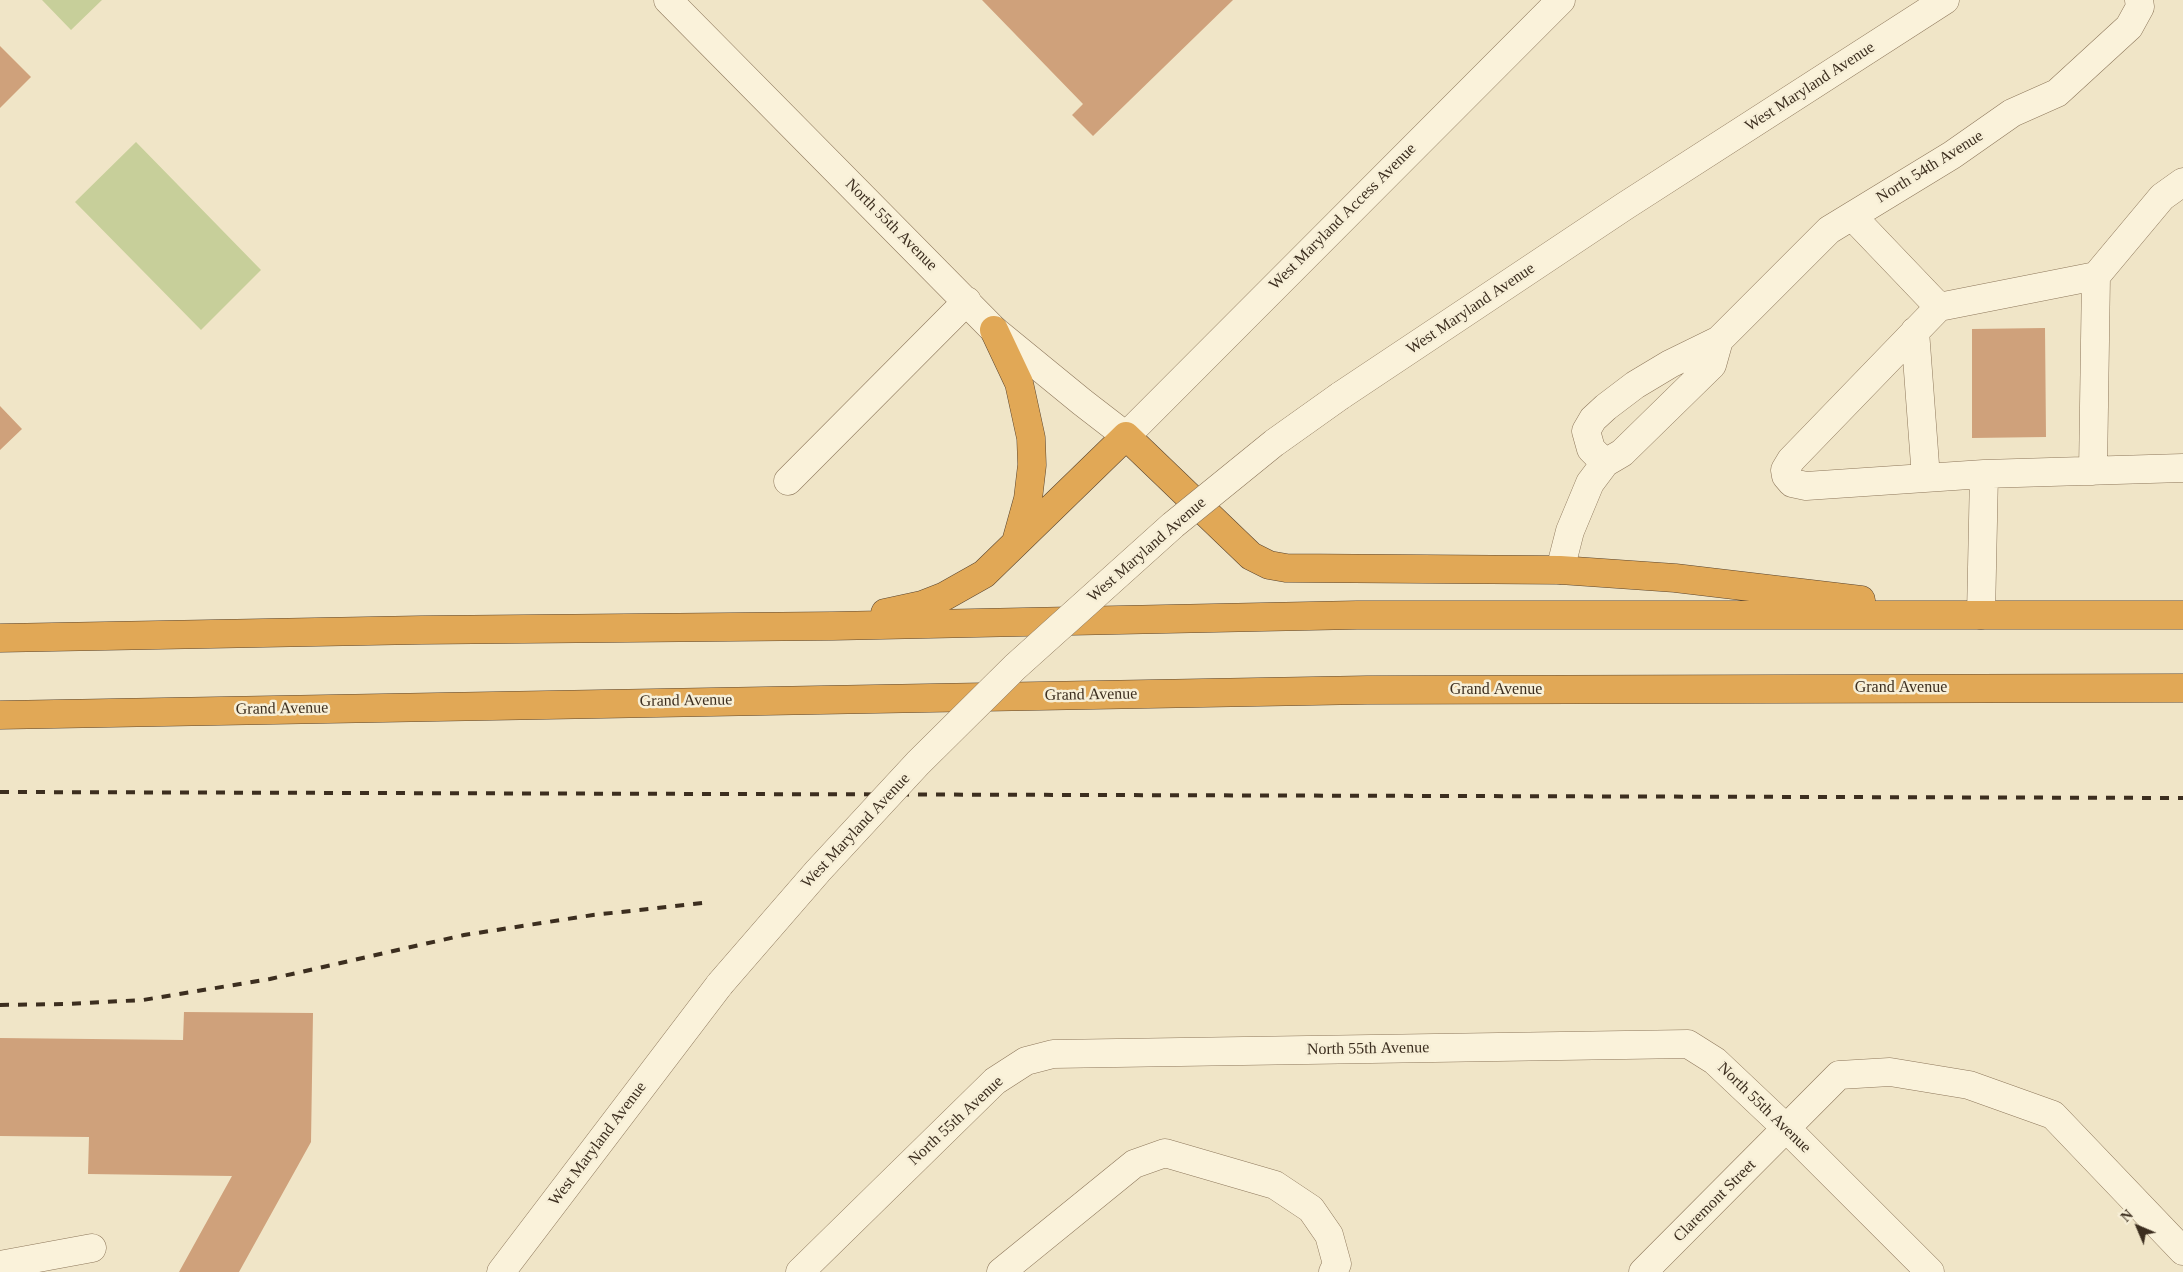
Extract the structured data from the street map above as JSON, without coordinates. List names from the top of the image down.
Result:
{
  "streets": {
    "highway": ["Grand Avenue"],
    "street": [
      "West Maryland Avenue",
      "North 54th Avenue",
      "West Maryland Access Avenue",
      "North 55th Avenue",
      "Claremont Street"
    ]
  },
  "crossings": [
    ["West Maryland Access Avenue", "North 55th Avenue"],
    ["North 55th Avenue", "Claremont Street"]
  ],
  "north": "top left"
}
